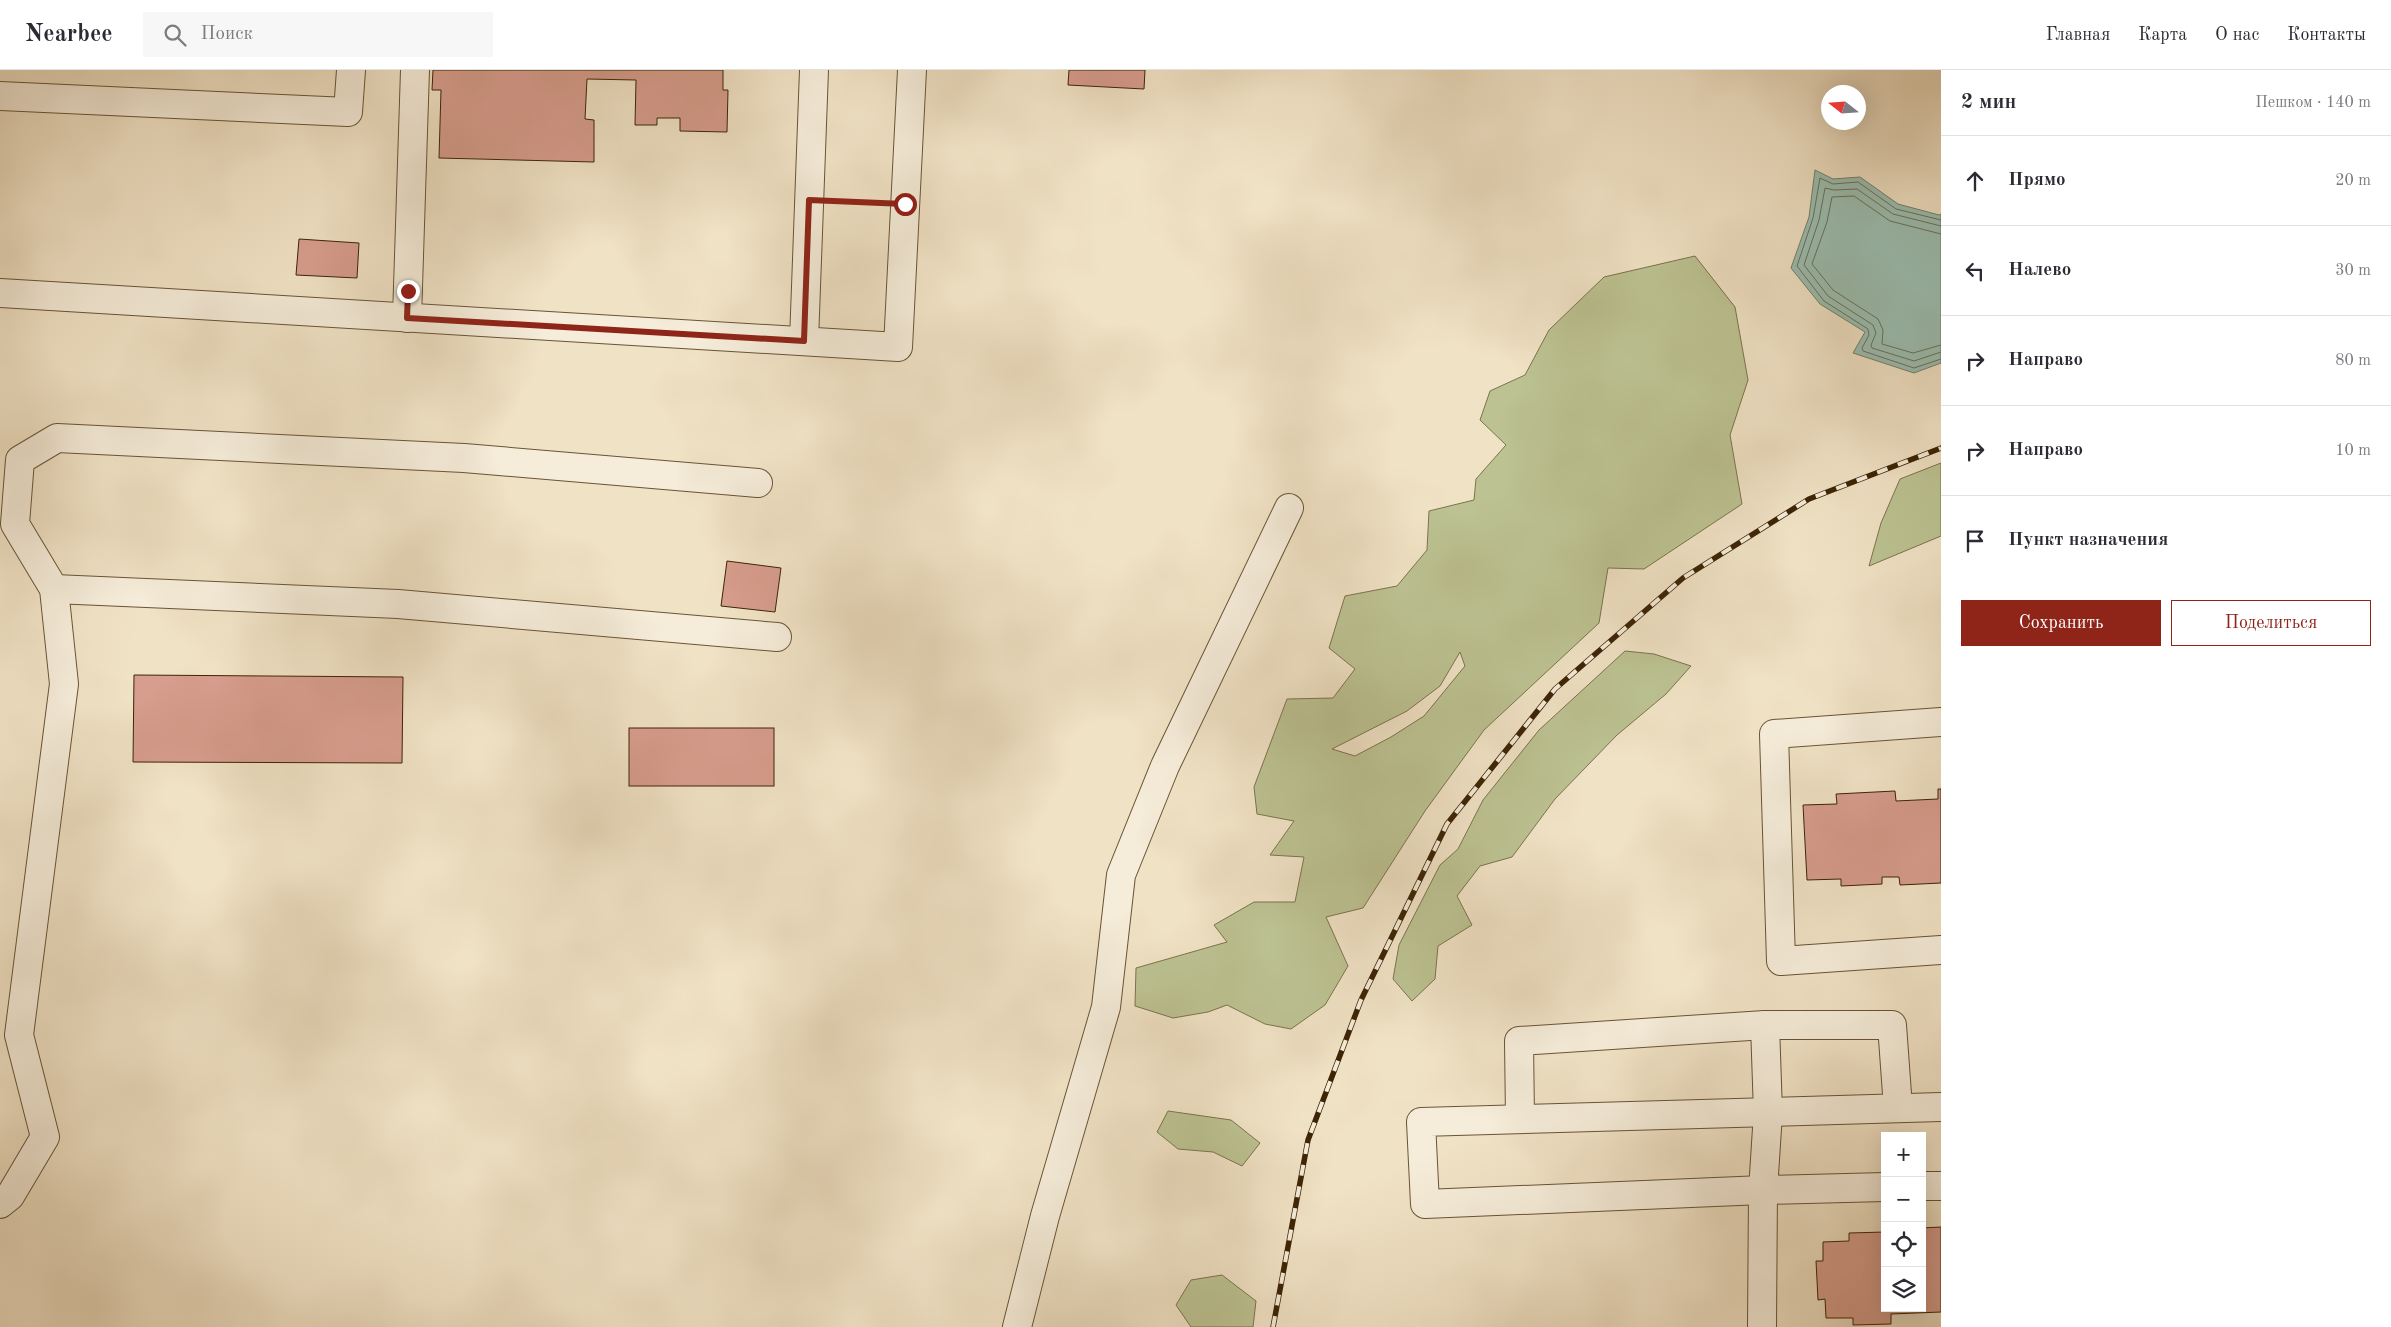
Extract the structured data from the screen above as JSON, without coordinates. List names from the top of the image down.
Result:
{
  "north": "left",
  "page": {
    "header": "Nearbee",
    "search": "Поиск",
    "nav": [
      "Главная",
      "Карта",
      "О нас",
      "Контакты"
    ],
    "heading": ["2 мин", "Пешком · 140 m"],
    "list": [
      ["Прямо", "20 m"],
      ["Налево", "30 m"],
      ["Направо", "80 m"],
      ["Направо", "10 m"],
      "Пункт назначения"
    ],
    "buttons": ["Сохранить", "Поделиться"],
    "map_buttons": ["+", "−"]
  }
}
